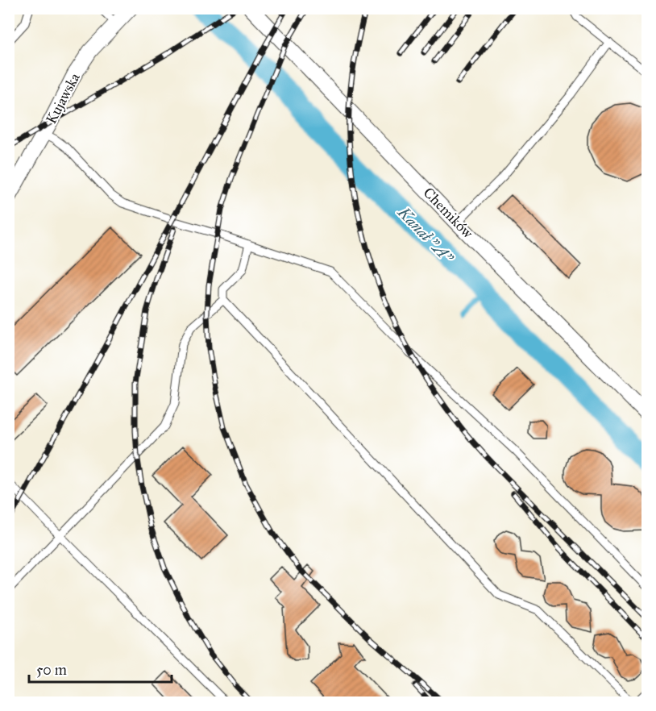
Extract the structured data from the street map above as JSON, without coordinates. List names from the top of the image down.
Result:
{
  "streets": {
    "street": ["Kujawska", "Chemików"]
  },
  "water": ["Kanał \"A\""],
  "scale_bar": "50 m"
}
